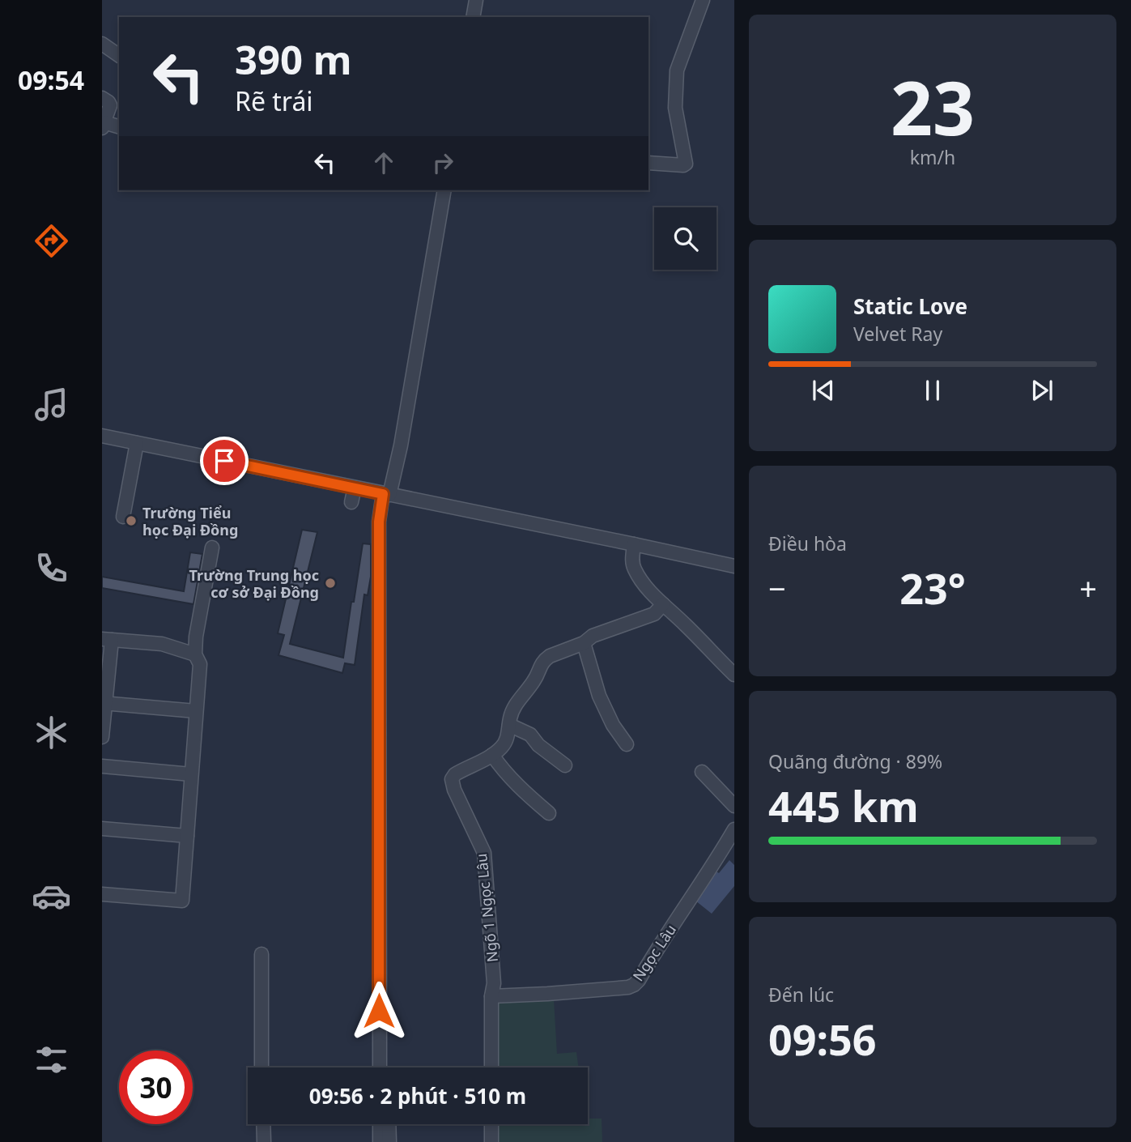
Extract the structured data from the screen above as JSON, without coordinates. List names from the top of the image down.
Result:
{
  "streets": {
    "street": ["Ngõ 1 Ngọc Lâu", "Ngọc Lâu"]
  },
  "crossings": [
    ["Ngõ 1 Ngọc Lâu", "Ngọc Lâu"]
  ],
  "places": ["Trường Tiểu học Đại Đồng", "Trường Trung học cơ sở Đại Đồng"],
  "page": {
    "tabs": "09:54",
    "tile": [
      ["23", "km/h"],
      "Điều hòa",
      ["Quãng đường · 89%", "445 km"],
      ["Đến lúc", "09:56"]
    ],
    "turn": ["390 m", "Rẽ trái"],
    "song": ["Static Love", "Velvet Ray"],
    "heat": ["−", "23°", "+"],
    "limit": "30",
    "trip": "09:56 · 2 phút · 510 m"
  }
}
